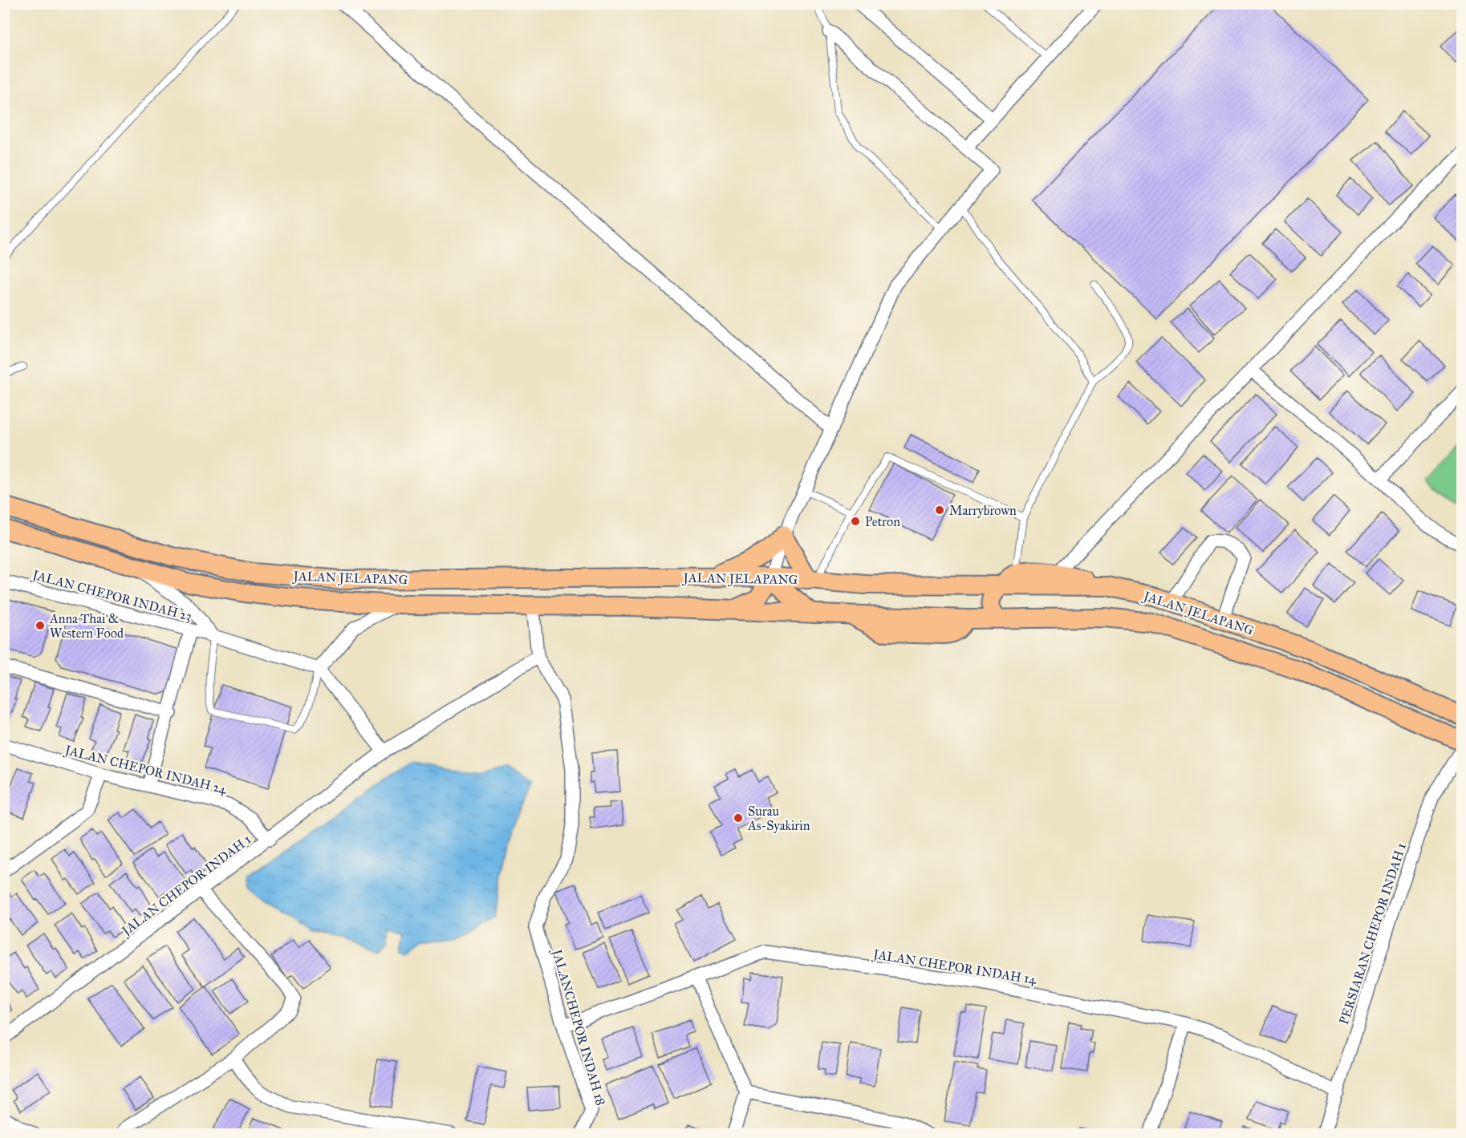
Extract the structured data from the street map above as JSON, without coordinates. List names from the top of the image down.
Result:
{
  "streets": {
    "main road": ["JALAN JELAPANG"],
    "street": [
      "JALAN CHEPOR INDAH 23",
      "JALAN CHEPOR INDAH 24",
      "JALAN CHEPOR INDAH 1",
      "PERSIARAN CHEPOR INDAH 1",
      "JALAN CHEPOR INDAH 14",
      "JALANCHEPOR INDAH 18"
    ]
  },
  "crossings": [
    ["JALAN CHEPOR INDAH 24", "JALAN CHEPOR INDAH 1"],
    ["JALAN CHEPOR INDAH 1", "JALANCHEPOR INDAH 18"],
    ["PERSIARAN CHEPOR INDAH 1", "JALAN CHEPOR INDAH 14"],
    ["JALAN CHEPOR INDAH 14", "JALANCHEPOR INDAH 18"]
  ],
  "places": [
    "Marrybrown",
    "Petron",
    "Anna Thai & Western Food",
    "Surau As-Syakirin"
  ]
}
